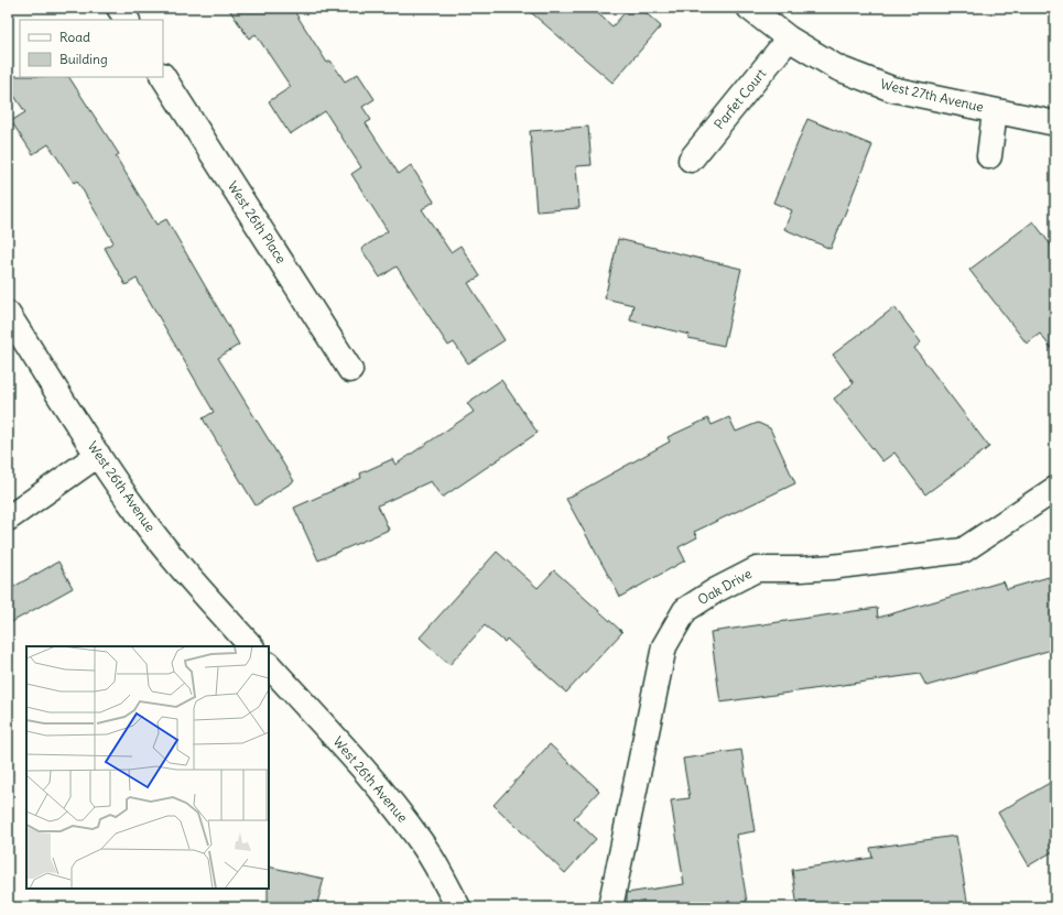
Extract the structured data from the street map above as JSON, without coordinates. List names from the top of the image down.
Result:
{
  "streets": {
    "street": [
      "West 27th Avenue",
      "Parfet Court",
      "West 26th Place",
      "West 26th Avenue",
      "Oak Drive"
    ]
  },
  "crossings": [
    ["West 27th Avenue", "Parfet Court"]
  ],
  "legend": ["Road", "Building"]
}
